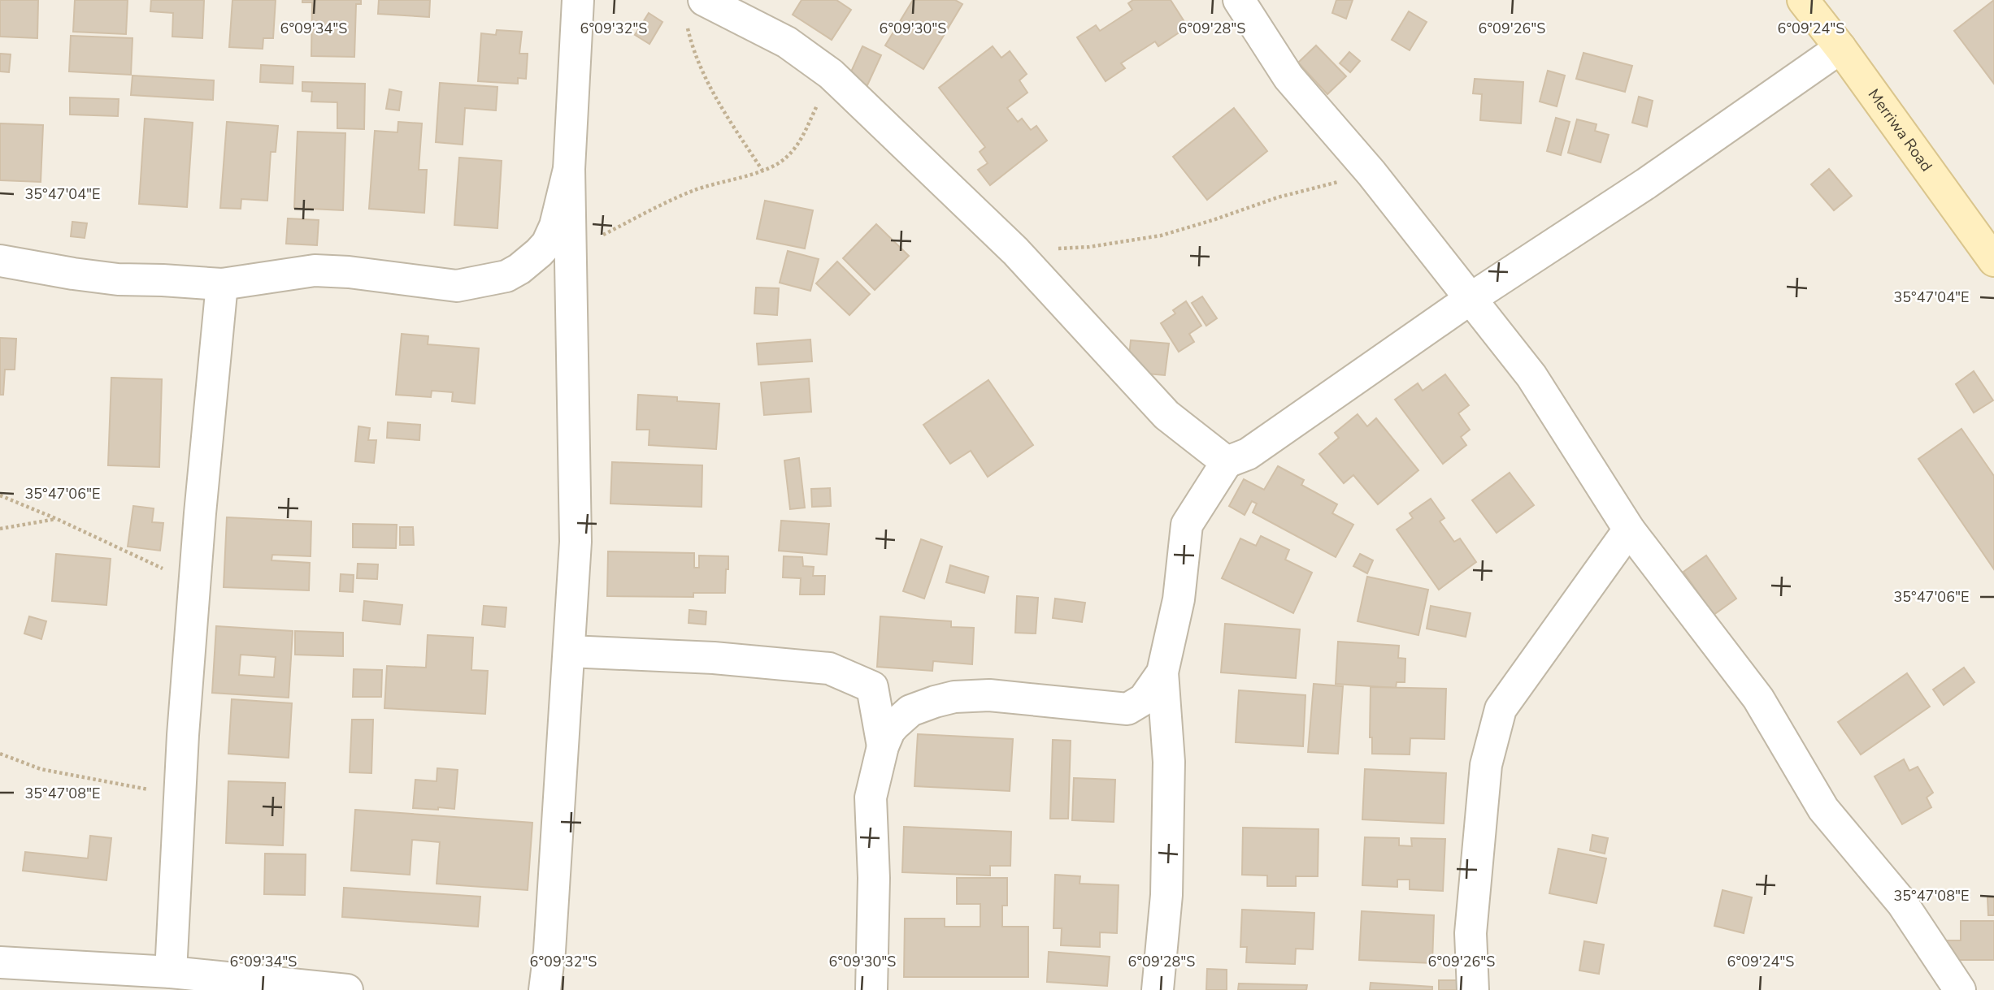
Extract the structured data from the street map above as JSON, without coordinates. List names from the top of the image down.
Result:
{
  "streets": {
    "street": ["Merriwa Road"]
  },
  "coordinates": [
    "6°09'34\"S",
    "6°09'32\"S",
    "6°09'30\"S",
    "6°09'28\"S",
    "6°09'26\"S",
    "6°09'24\"S",
    "35°47'04\"E",
    "35°47'06\"E",
    "35°47'08\"E"
  ]
}
